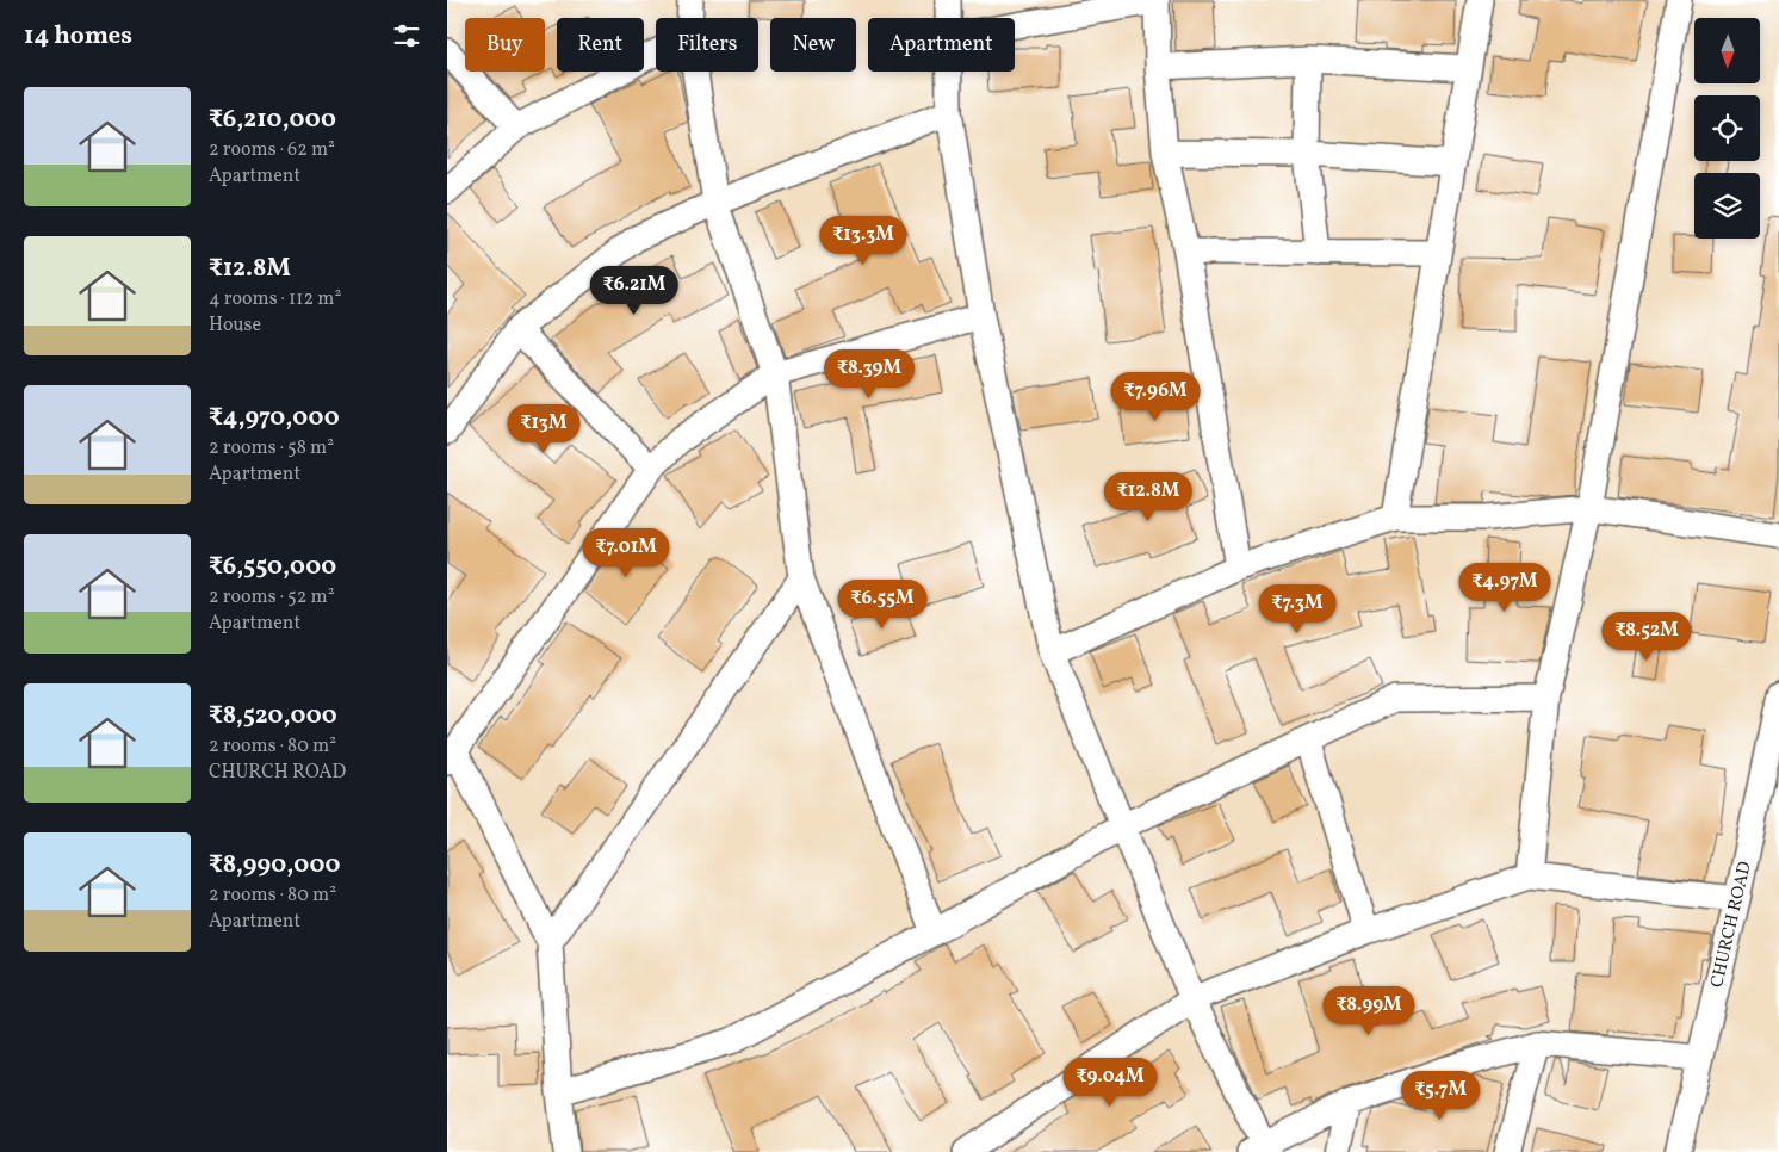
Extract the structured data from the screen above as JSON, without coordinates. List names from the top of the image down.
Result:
{
  "streets": {
    "street": ["CHURCH ROAD"]
  },
  "north": "bottom",
  "page": {
    "heading": "14 homes",
    "chip": [
      "Buy",
      "Rent",
      "Filters",
      "New",
      "Apartment"
    ],
    "list": [
      {
        "name": "₹6,210,000",
        "note": "2 rooms · 62 m² · Apartment"
      },
      {
        "name": "₹12.8M",
        "note": "4 rooms · 112 m² · House"
      },
      {
        "name": "₹4,970,000",
        "note": "2 rooms · 58 m² · Apartment"
      },
      {
        "name": "₹6,550,000",
        "note": "2 rooms · 52 m² · Apartment"
      },
      {
        "name": "₹8,520,000",
        "note": "2 rooms · 80 m² · CHURCH ROAD"
      },
      {
        "name": "₹8,990,000",
        "note": "2 rooms · 80 m² · Apartment"
      }
    ],
    "price": [
      "₹13.3M",
      "₹6.21M",
      "₹8.39M",
      "₹7.96M",
      "₹13M",
      "₹12.8M",
      "₹7.01M",
      "₹4.97M",
      "₹6.55M",
      "₹7.3M",
      "₹8.52M",
      "₹8.99M",
      "₹9.04M",
      "₹5.7M"
    ]
  }
}
